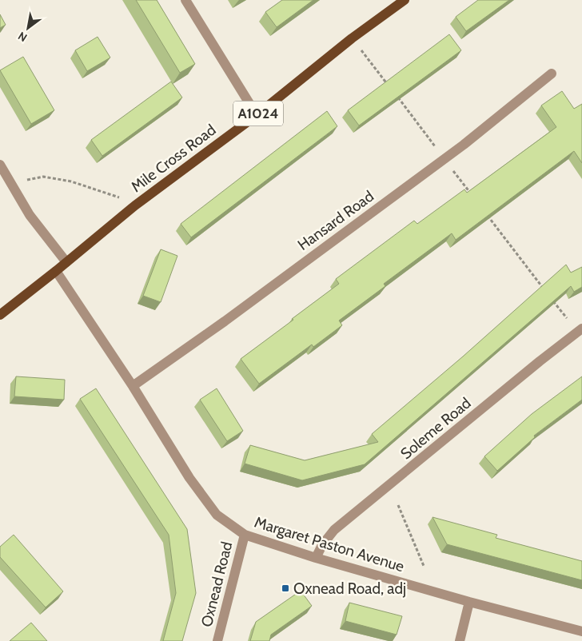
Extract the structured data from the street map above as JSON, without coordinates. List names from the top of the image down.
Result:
{
  "streets": {
    "main road": ["A1024", "Mile Cross Road"],
    "street": [
      "Hansard Road",
      "Soleme Road",
      "Margaret Paston Avenue",
      "Oxnead Road"
    ]
  },
  "crossings": [
    ["Mile Cross Road", "Margaret Paston Avenue"],
    ["Hansard Road", "Margaret Paston Avenue"],
    ["Soleme Road", "Margaret Paston Avenue"],
    ["Margaret Paston Avenue", "Oxnead Road"]
  ],
  "places": {
    "transit": ["Oxnead Road, adj"]
  },
  "north": "bottom left"
}
